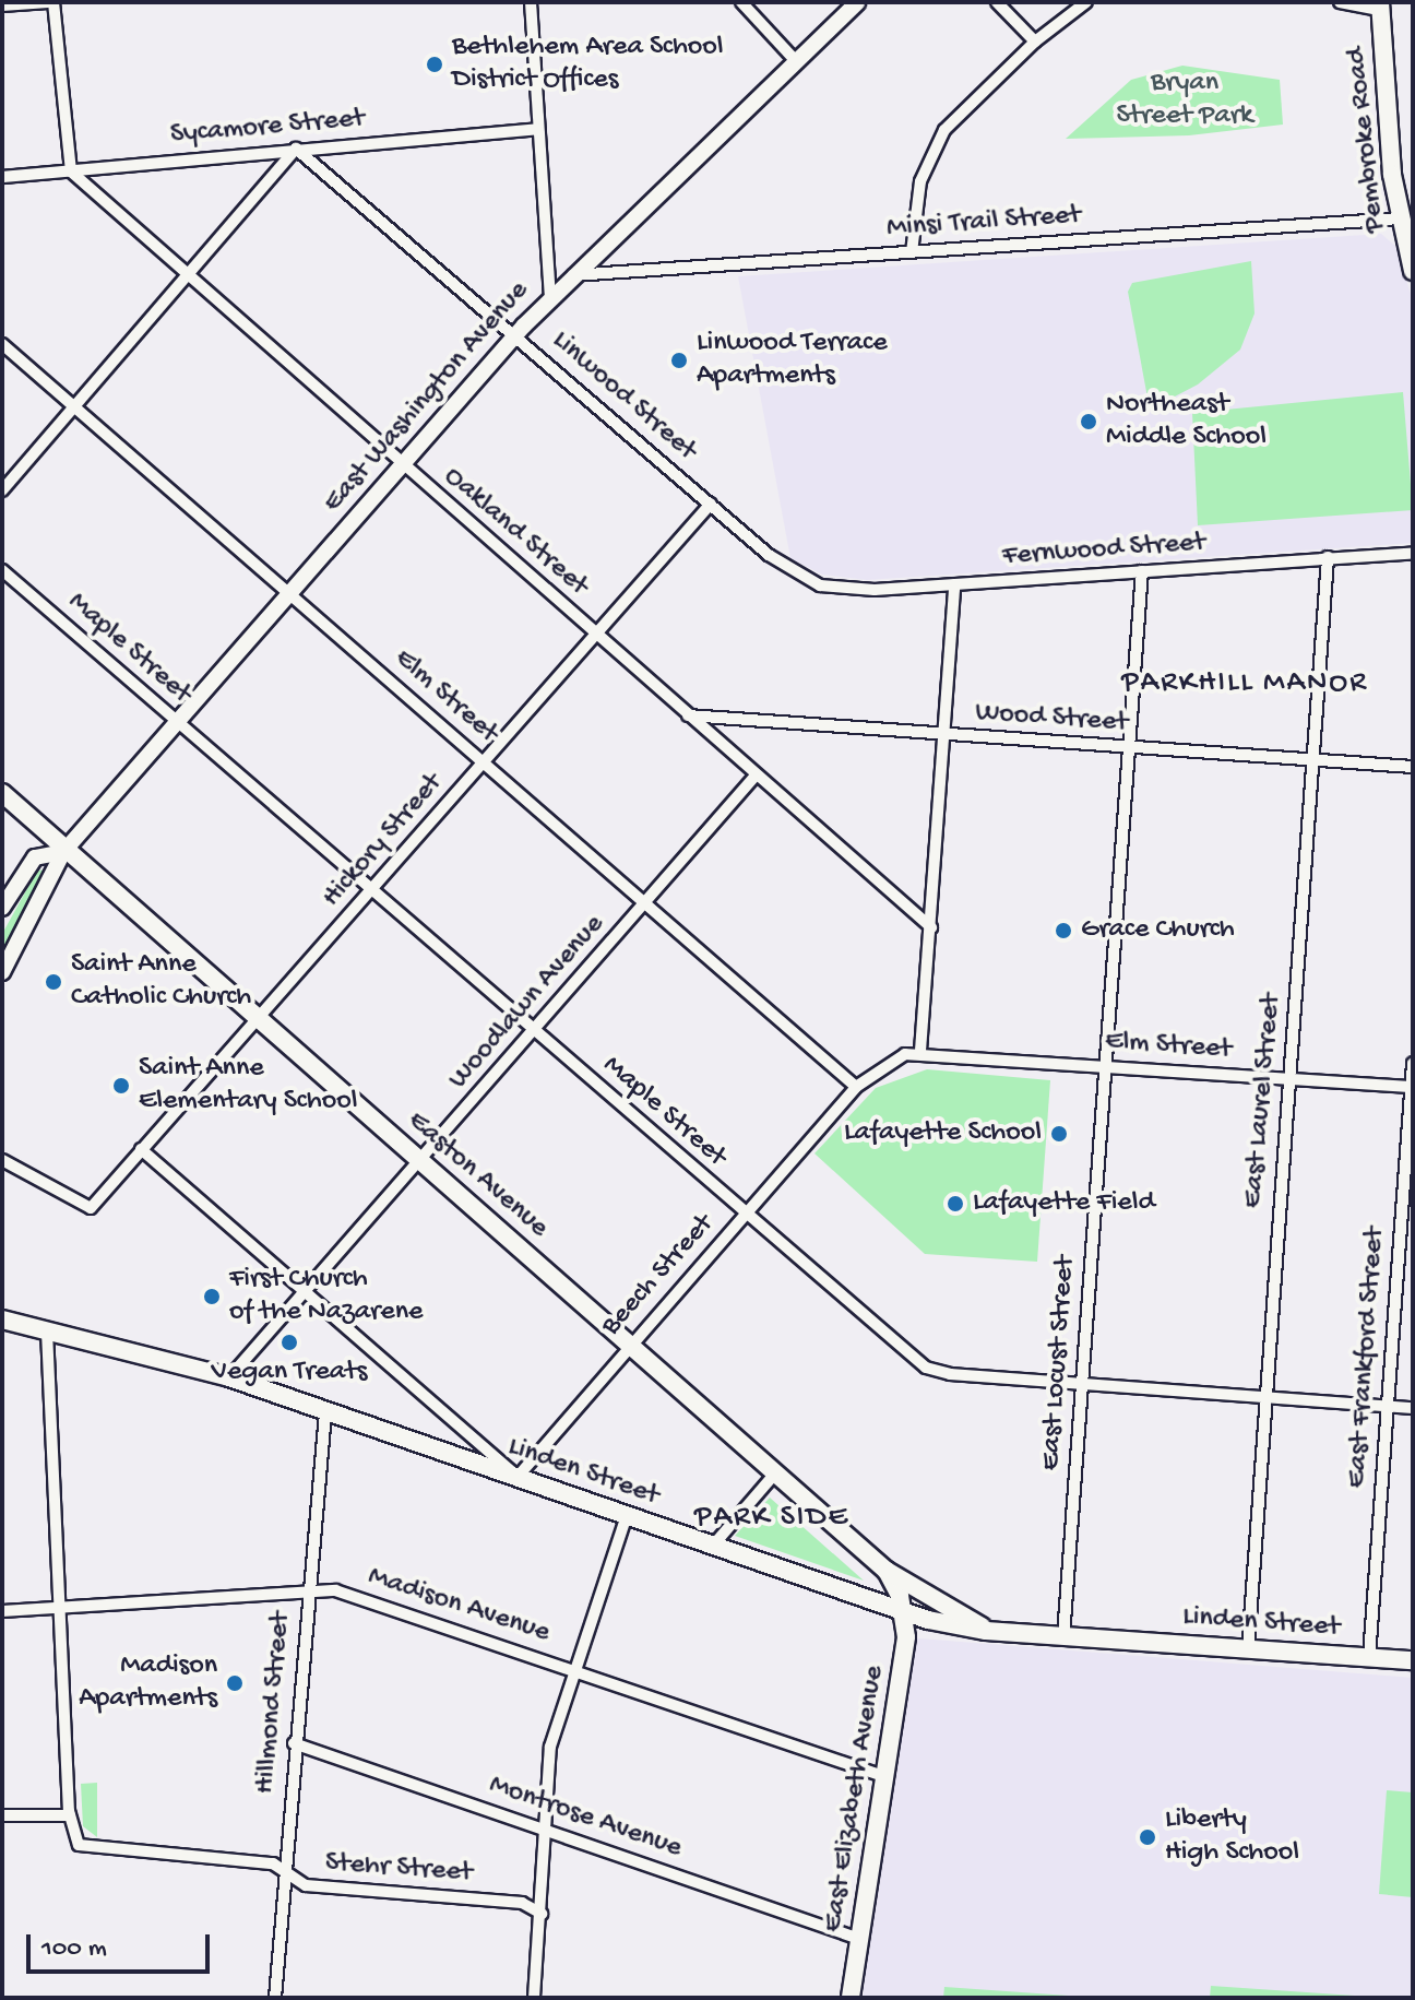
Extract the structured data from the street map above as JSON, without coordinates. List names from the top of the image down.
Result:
{
  "streets": {
    "main road": [
      "Pembroke Road",
      "Easton Avenue",
      "Linden Street",
      "East Elizabeth Avenue"
    ],
    "street": [
      "Sycamore Street",
      "Minsi Trail Street",
      "Linwood Street",
      "East Washington Avenue",
      "Oakland Street",
      "Fernwood Street",
      "Maple Street",
      "Elm Street",
      "Wood Street",
      "Hickory Street",
      "Woodlawn Avenue",
      "East Laurel Street",
      "Beech Street",
      "East Frankford Street",
      "East Locust Street",
      "Madison Avenue",
      "Hillmond Street",
      "Montrose Avenue",
      "Stehr Street"
    ]
  },
  "crossings": [
    ["Sycamore Street", "Linwood Street"],
    ["Sycamore Street", "Oakland Street"],
    ["Pembroke Road", "Minsi Trail Street"],
    ["Minsi Trail Street", "East Washington Avenue"],
    ["Linwood Street", "East Washington Avenue"],
    ["Linwood Street", "Fernwood Street"],
    ["Linwood Street", "Hickory Street"],
    ["East Washington Avenue", "Oakland Street"],
    ["East Washington Avenue", "Maple Street"],
    ["East Washington Avenue", "Elm Street"],
    ["East Washington Avenue", "Easton Avenue"],
    ["Oakland Street", "Wood Street"],
    ["Oakland Street", "Hickory Street"],
    ["Oakland Street", "Woodlawn Avenue"],
    ["Fernwood Street", "East Laurel Street"],
    ["Fernwood Street", "East Locust Street"],
    ["Maple Street", "Hickory Street"],
    ["Maple Street", "Woodlawn Avenue"],
    ["Maple Street", "East Laurel Street"],
    ["Maple Street", "Beech Street"],
    ["Maple Street", "East Frankford Street"],
    ["Maple Street", "East Locust Street"],
    ["Elm Street", "Hickory Street"],
    ["Elm Street", "Woodlawn Avenue"],
    ["Elm Street", "East Laurel Street"],
    ["Elm Street", "Beech Street"],
    ["Elm Street", "East Frankford Street"],
    ["Elm Street", "East Locust Street"],
    ["Wood Street", "East Laurel Street"],
    ["Wood Street", "East Locust Street"],
    ["Hickory Street", "Easton Avenue"],
    ["Woodlawn Avenue", "Easton Avenue"],
    ["Woodlawn Avenue", "Linden Street"],
    ["East Laurel Street", "Linden Street"],
    ["Easton Avenue", "Beech Street"],
    ["Easton Avenue", "Linden Street"],
    ["Easton Avenue", "East Elizabeth Avenue"],
    ["Beech Street", "Linden Street"],
    ["East Frankford Street", "Linden Street"],
    ["East Locust Street", "Linden Street"],
    ["Linden Street", "Hillmond Street"],
    ["Linden Street", "East Elizabeth Avenue"],
    ["Madison Avenue", "Hillmond Street"],
    ["Madison Avenue", "East Elizabeth Avenue"],
    ["Hillmond Street", "Montrose Avenue"],
    ["Hillmond Street", "Stehr Street"],
    ["East Elizabeth Avenue", "Montrose Avenue"]
  ],
  "districts": ["PARKHILL MANOR", "PARK SIDE"],
  "parks": ["Bryan Street Park"],
  "places": [
    "Bethlehem Area School District Offices",
    "Linwood Terrace Apartments",
    "Northeast Middle School",
    "Grace Church",
    "Saint Anne Catholic Church",
    "Saint Anne Elementary School",
    "Lafayette School",
    "Lafayette Field",
    "First Church of the Nazarene",
    "Vegan Treats",
    "Madison Apartments",
    "Liberty High School"
  ],
  "scale_bar": "100 m"
}
